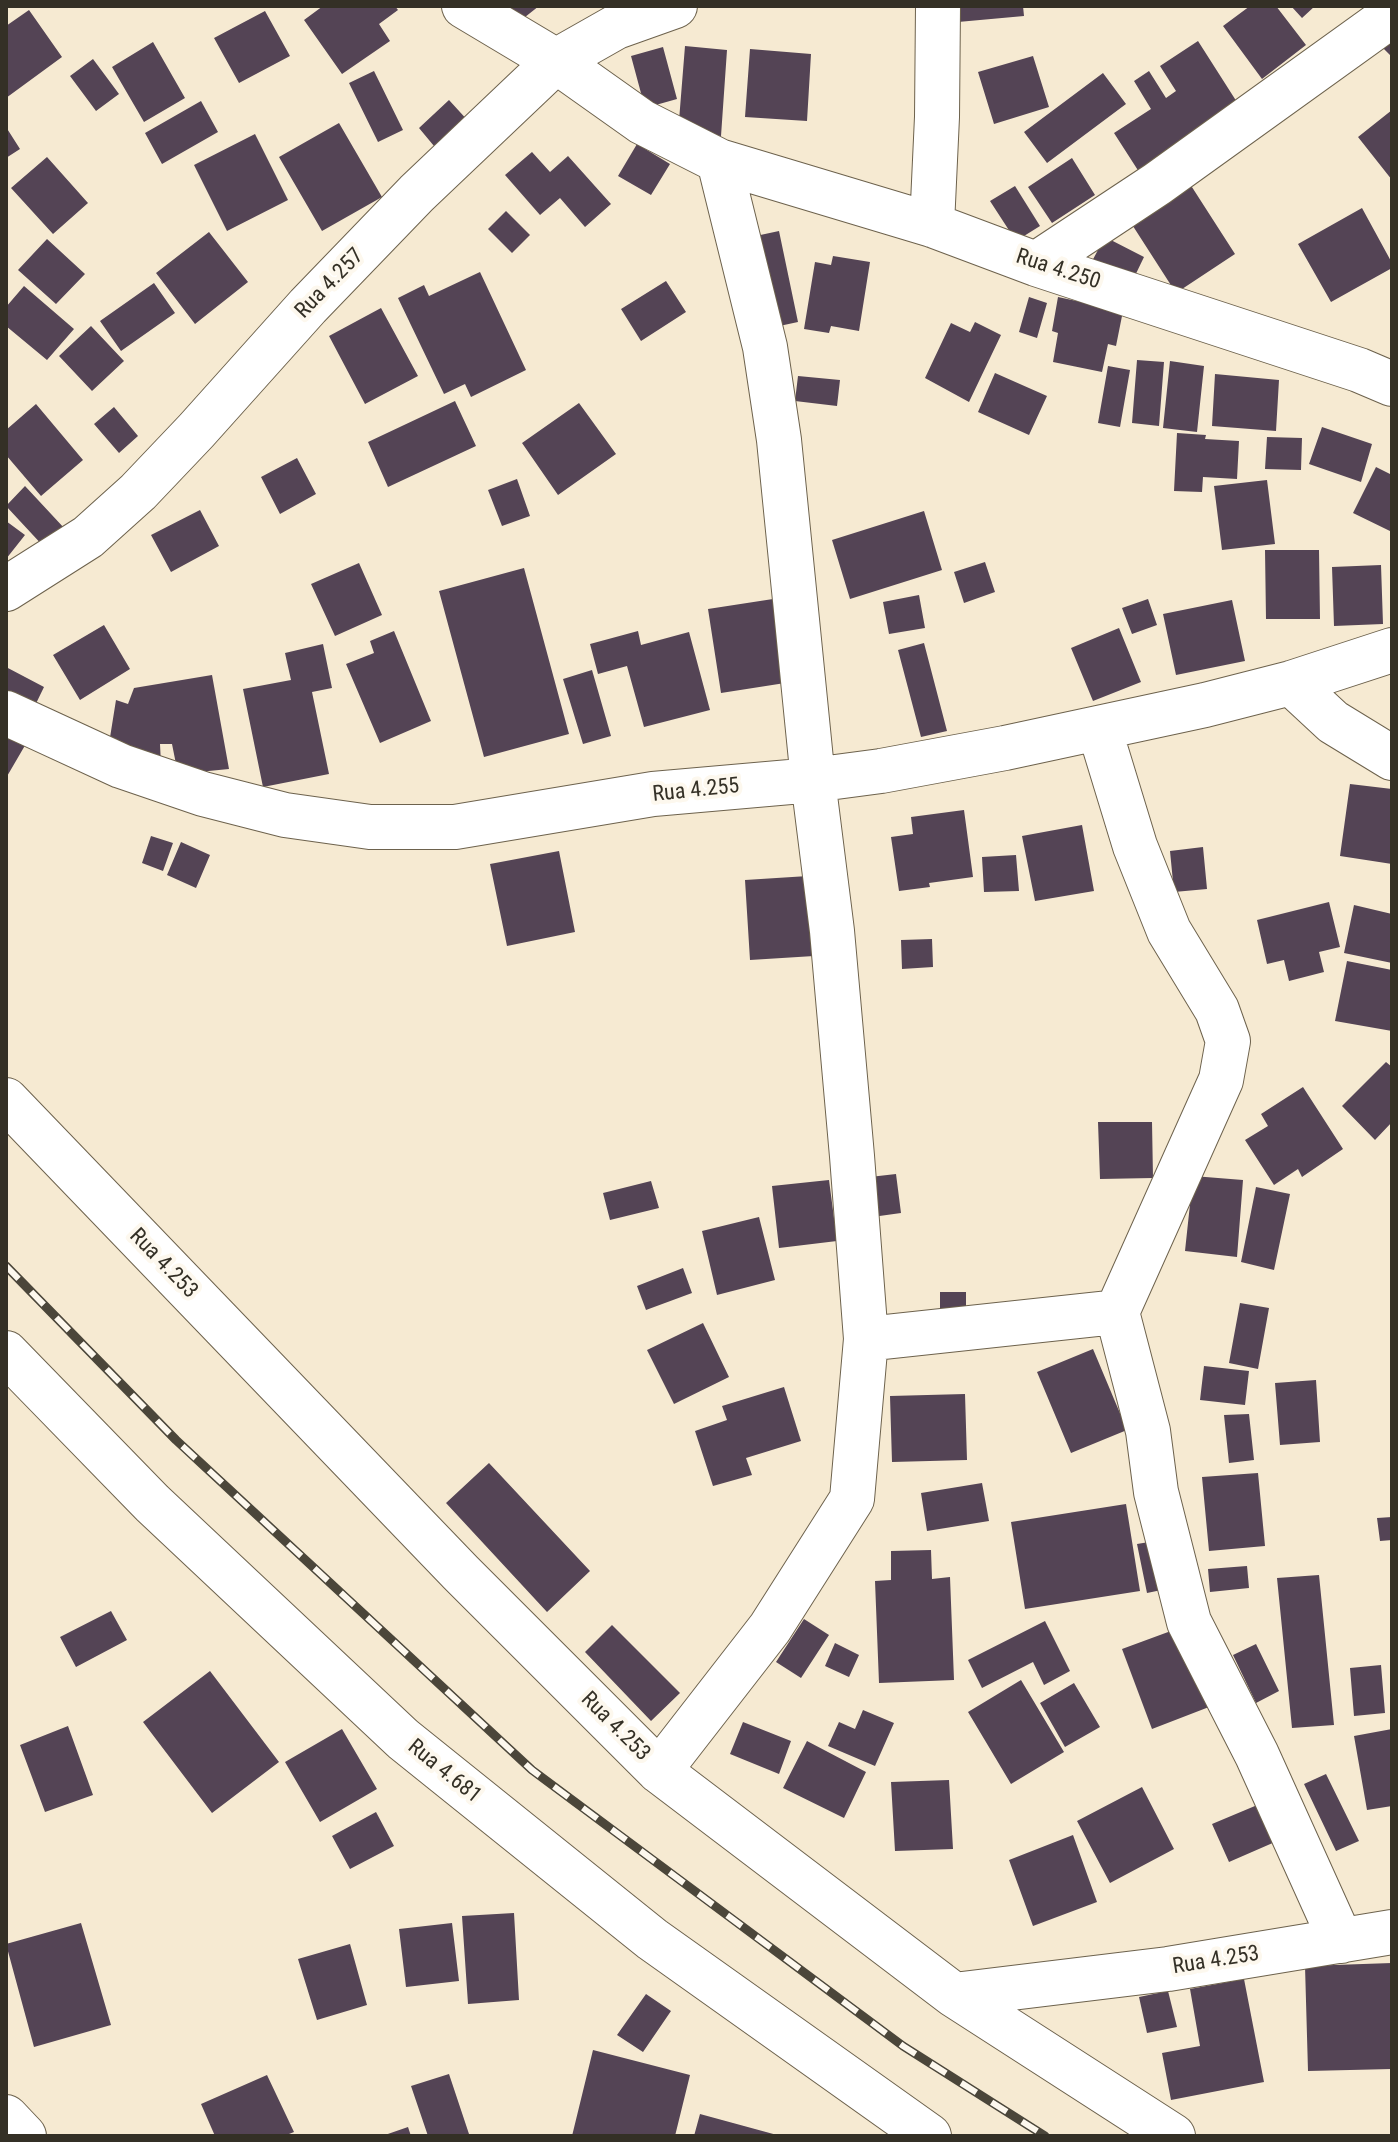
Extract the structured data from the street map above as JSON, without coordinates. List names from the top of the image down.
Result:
{
  "streets": {
    "street": [
      "Rua 4.250",
      "Rua 4.257",
      "Rua 4.255",
      "Rua 4.253",
      "Rua 4.681"
    ]
  },
  "crossings": [
    ["Rua 4.250", "Rua 4.257"]
  ]
}
